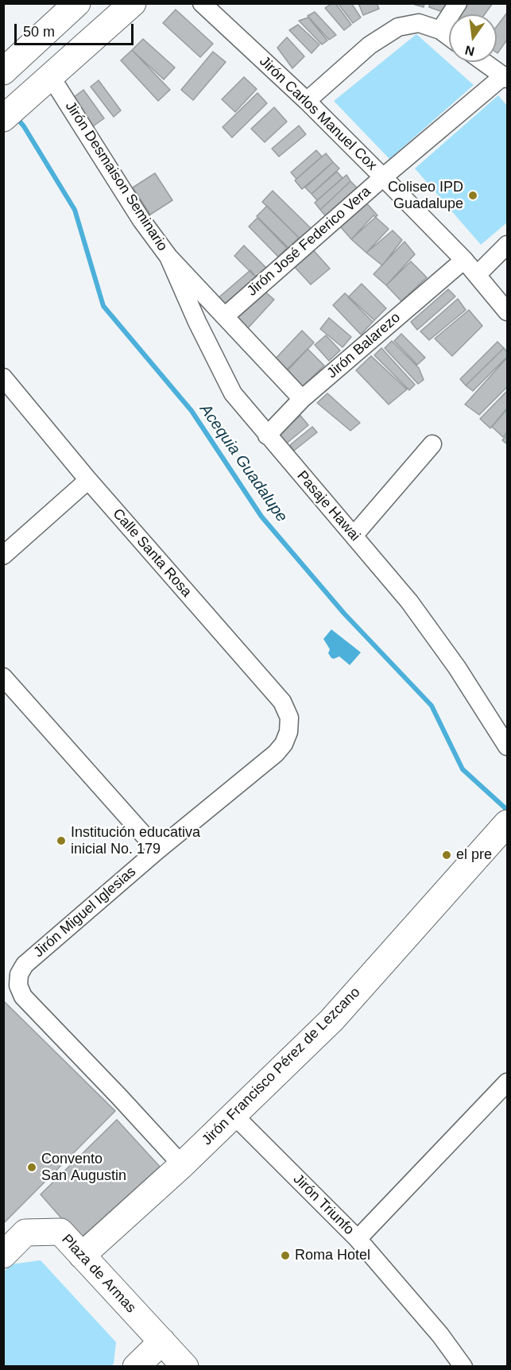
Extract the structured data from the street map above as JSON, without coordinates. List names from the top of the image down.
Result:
{
  "streets": {
    "main road": ["Jirón Francisco Pérez de Lezcano", "Plaza de Armas"],
    "street": [
      "Jirón Carlos Manuel Cox",
      "Jirón Desmaison Seminario",
      "Jirón José Federico Vera",
      "Jirón Balarezo",
      "Pasaje Hawai",
      "Calle Santa Rosa",
      "Jirón Miguel Iglesias",
      "Jirón Triunfo"
    ]
  },
  "crossings": [
    ["Jirón Carlos Manuel Cox", "Jirón José Federico Vera"],
    ["Jirón Carlos Manuel Cox", "Jirón Balarezo"],
    ["Jirón Desmaison Seminario", "Jirón José Federico Vera"],
    ["Jirón Desmaison Seminario", "Jirón Balarezo"],
    ["Jirón Desmaison Seminario", "Pasaje Hawai"],
    ["Jirón Balarezo", "Pasaje Hawai"],
    ["Calle Santa Rosa", "Jirón Miguel Iglesias"],
    ["Jirón Miguel Iglesias", "Jirón Francisco Pérez de Lezcano"],
    ["Jirón Francisco Pérez de Lezcano", "Jirón Triunfo"],
    ["Jirón Francisco Pérez de Lezcano", "Plaza de Armas"]
  ],
  "water": ["Acequia Guadalupe"],
  "places": [
    "Coliseo IPD Guadalupe",
    "Institución educativa inicial No. 179",
    "el pre",
    "Convento San Augustin",
    "Roma Hotel"
  ],
  "scale_bar": "50 m",
  "north": "bottom"
}
